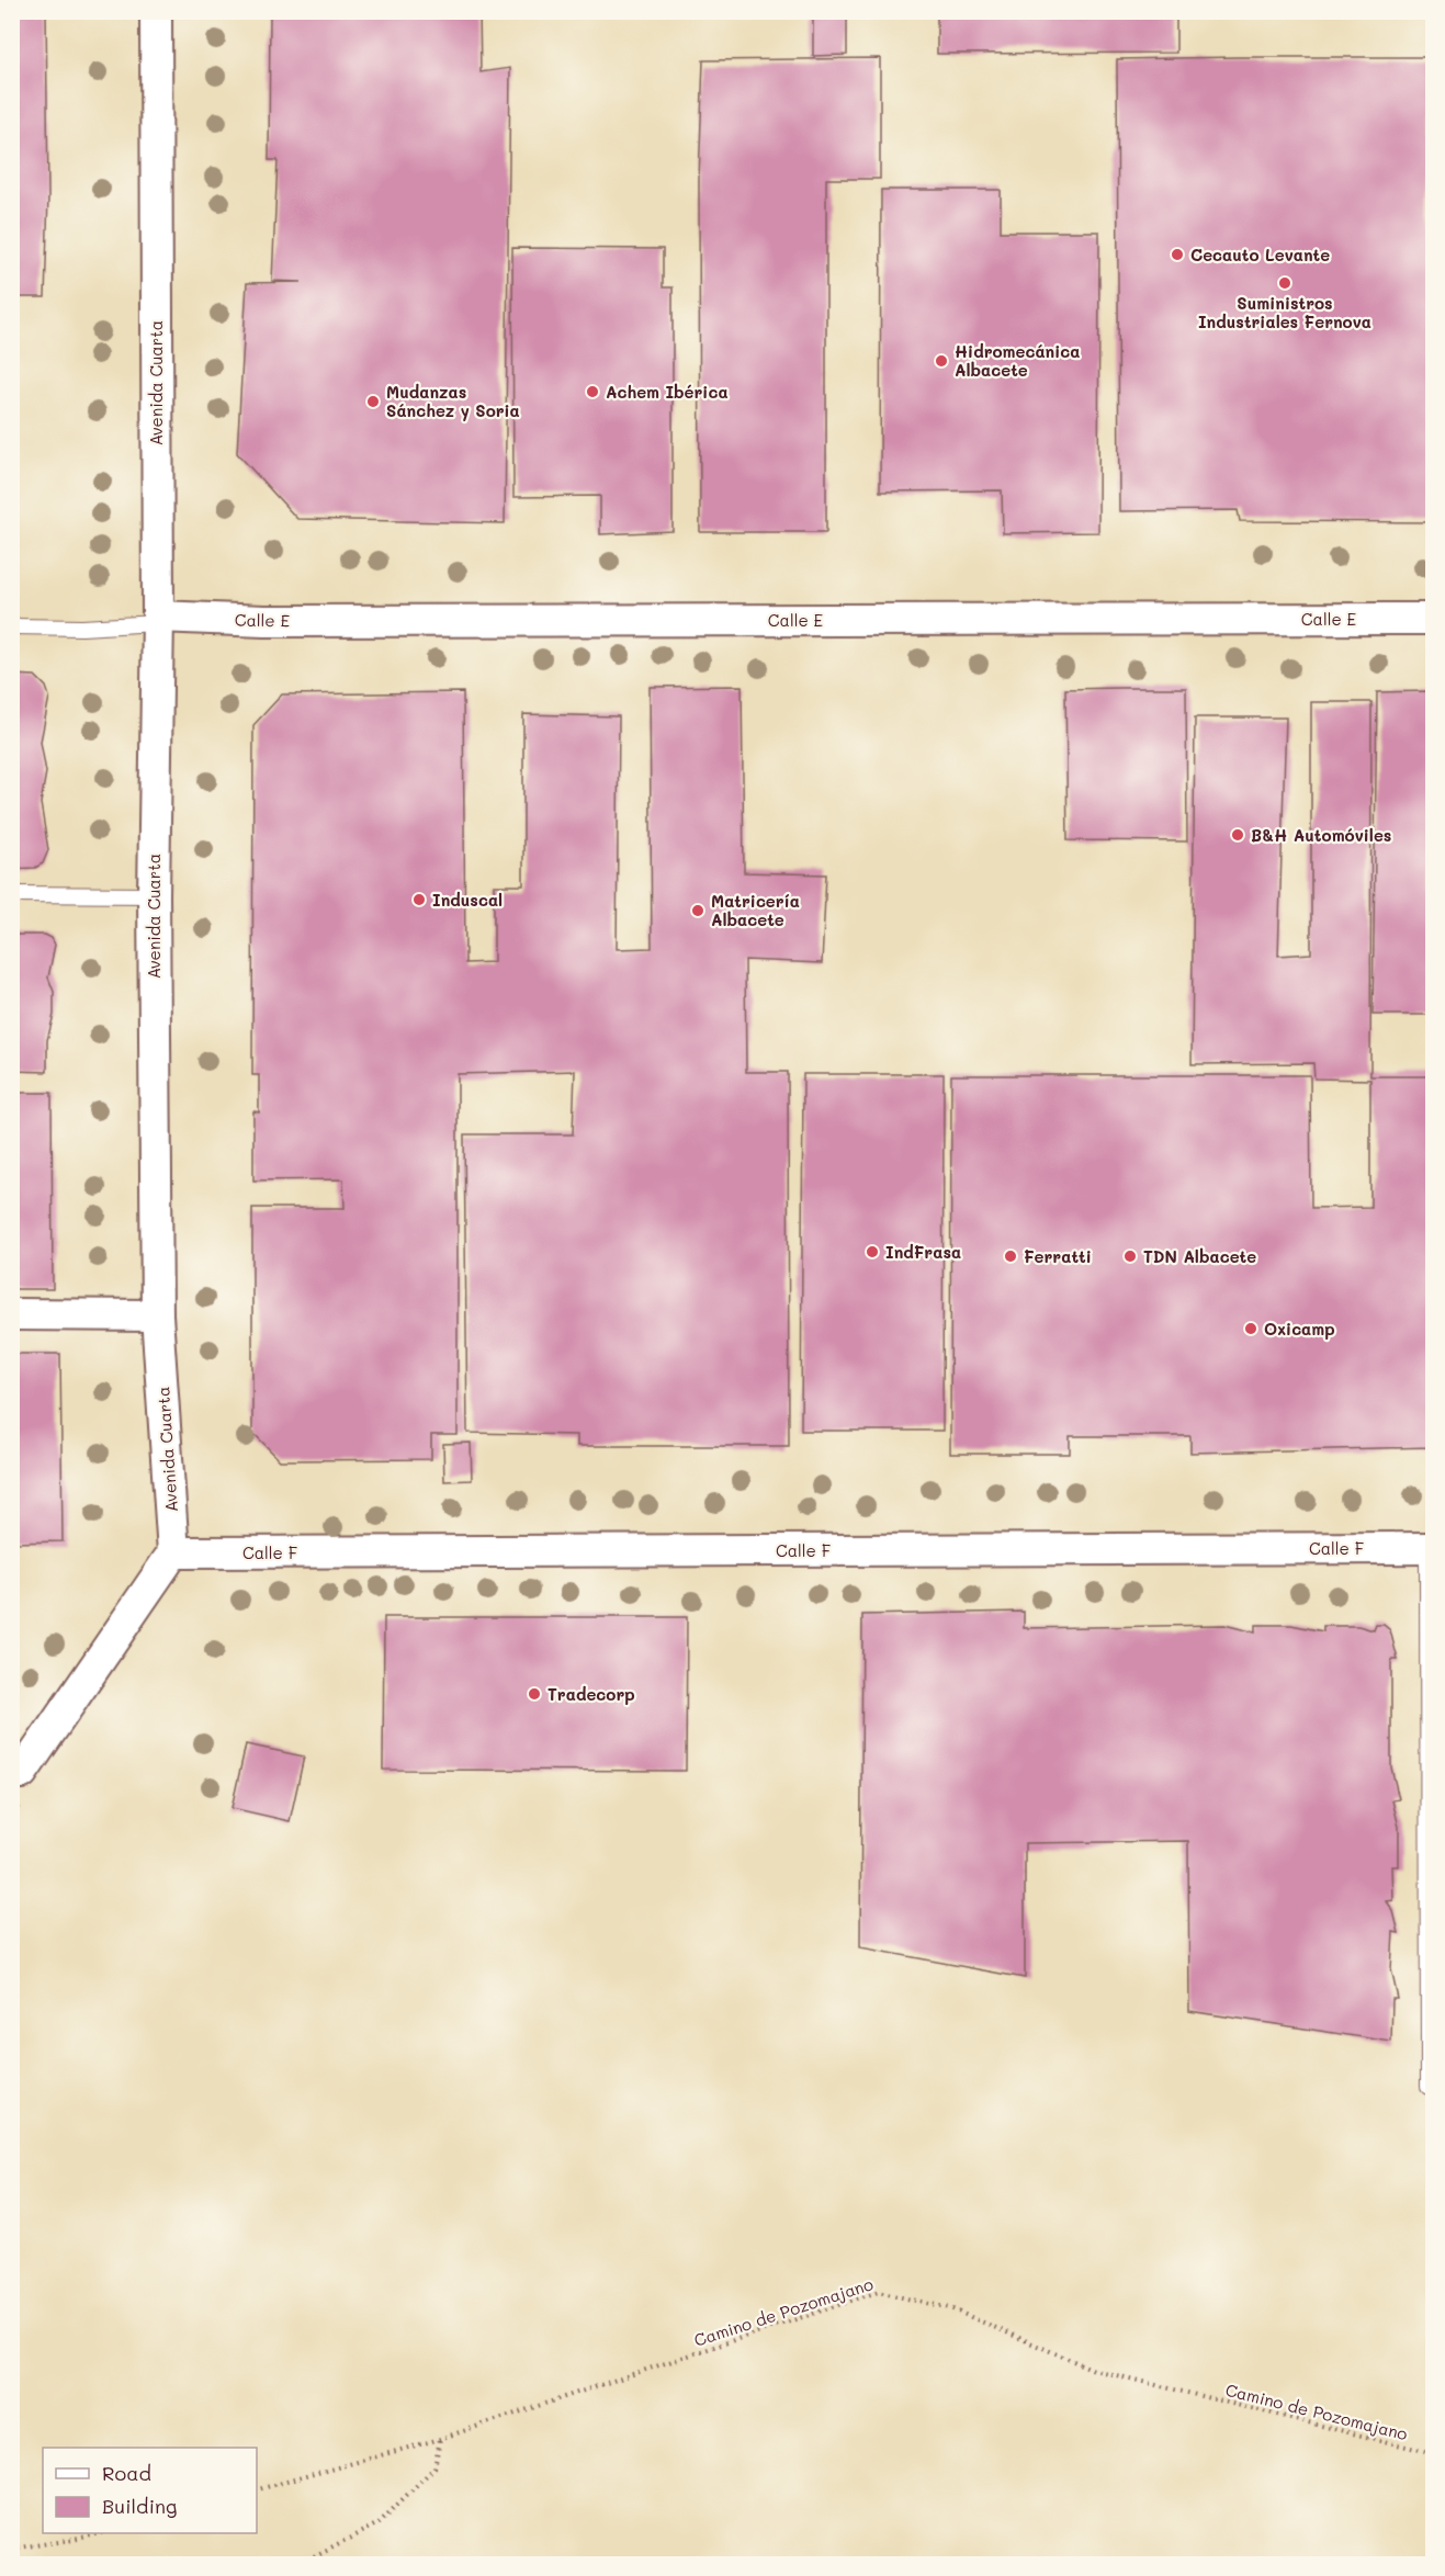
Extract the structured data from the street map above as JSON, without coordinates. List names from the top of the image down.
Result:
{
  "streets": {
    "street": ["Avenida Cuarta", "Calle E", "Calle F"],
    "path": ["Camino de Pozomajano"]
  },
  "crossings": [
    ["Avenida Cuarta", "Calle E"],
    ["Avenida Cuarta", "Calle F"]
  ],
  "places": [
    "Cecauto Levante",
    "Suministros Industriales Fernova",
    "Hidromecánica Albacete",
    "Achem Ibérica",
    "Mudanzas Sánchez y Soria",
    "B&H Automóviles",
    "Induscal",
    "Matricería Albacete",
    "IndFrasa",
    "Ferratti",
    "TDN Albacete",
    "Oxicamp",
    "Tradecorp"
  ],
  "legend": ["Road", "Building"]
}
